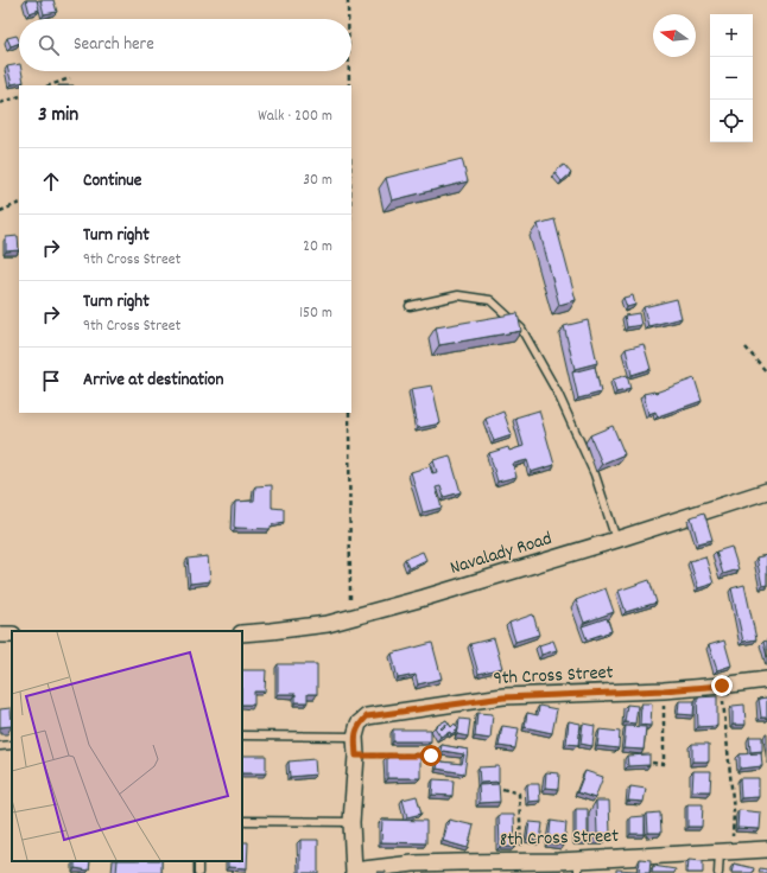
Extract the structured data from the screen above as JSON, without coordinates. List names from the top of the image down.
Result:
{
  "streets": {
    "street": ["Navalady Road", "9th Cross Street", "8th Cross Street"]
  },
  "north": "left",
  "page": {
    "map_buttons": ["+", "−"],
    "search": "Search here",
    "heading": ["3 min", "Walk · 200 m"],
    "list": [
      ["Continue", "30 m"],
      ["Turn right", "9th Cross Street", "20 m"],
      ["Turn right", "9th Cross Street", "150 m"],
      "Arrive at destination"
    ]
  }
}
